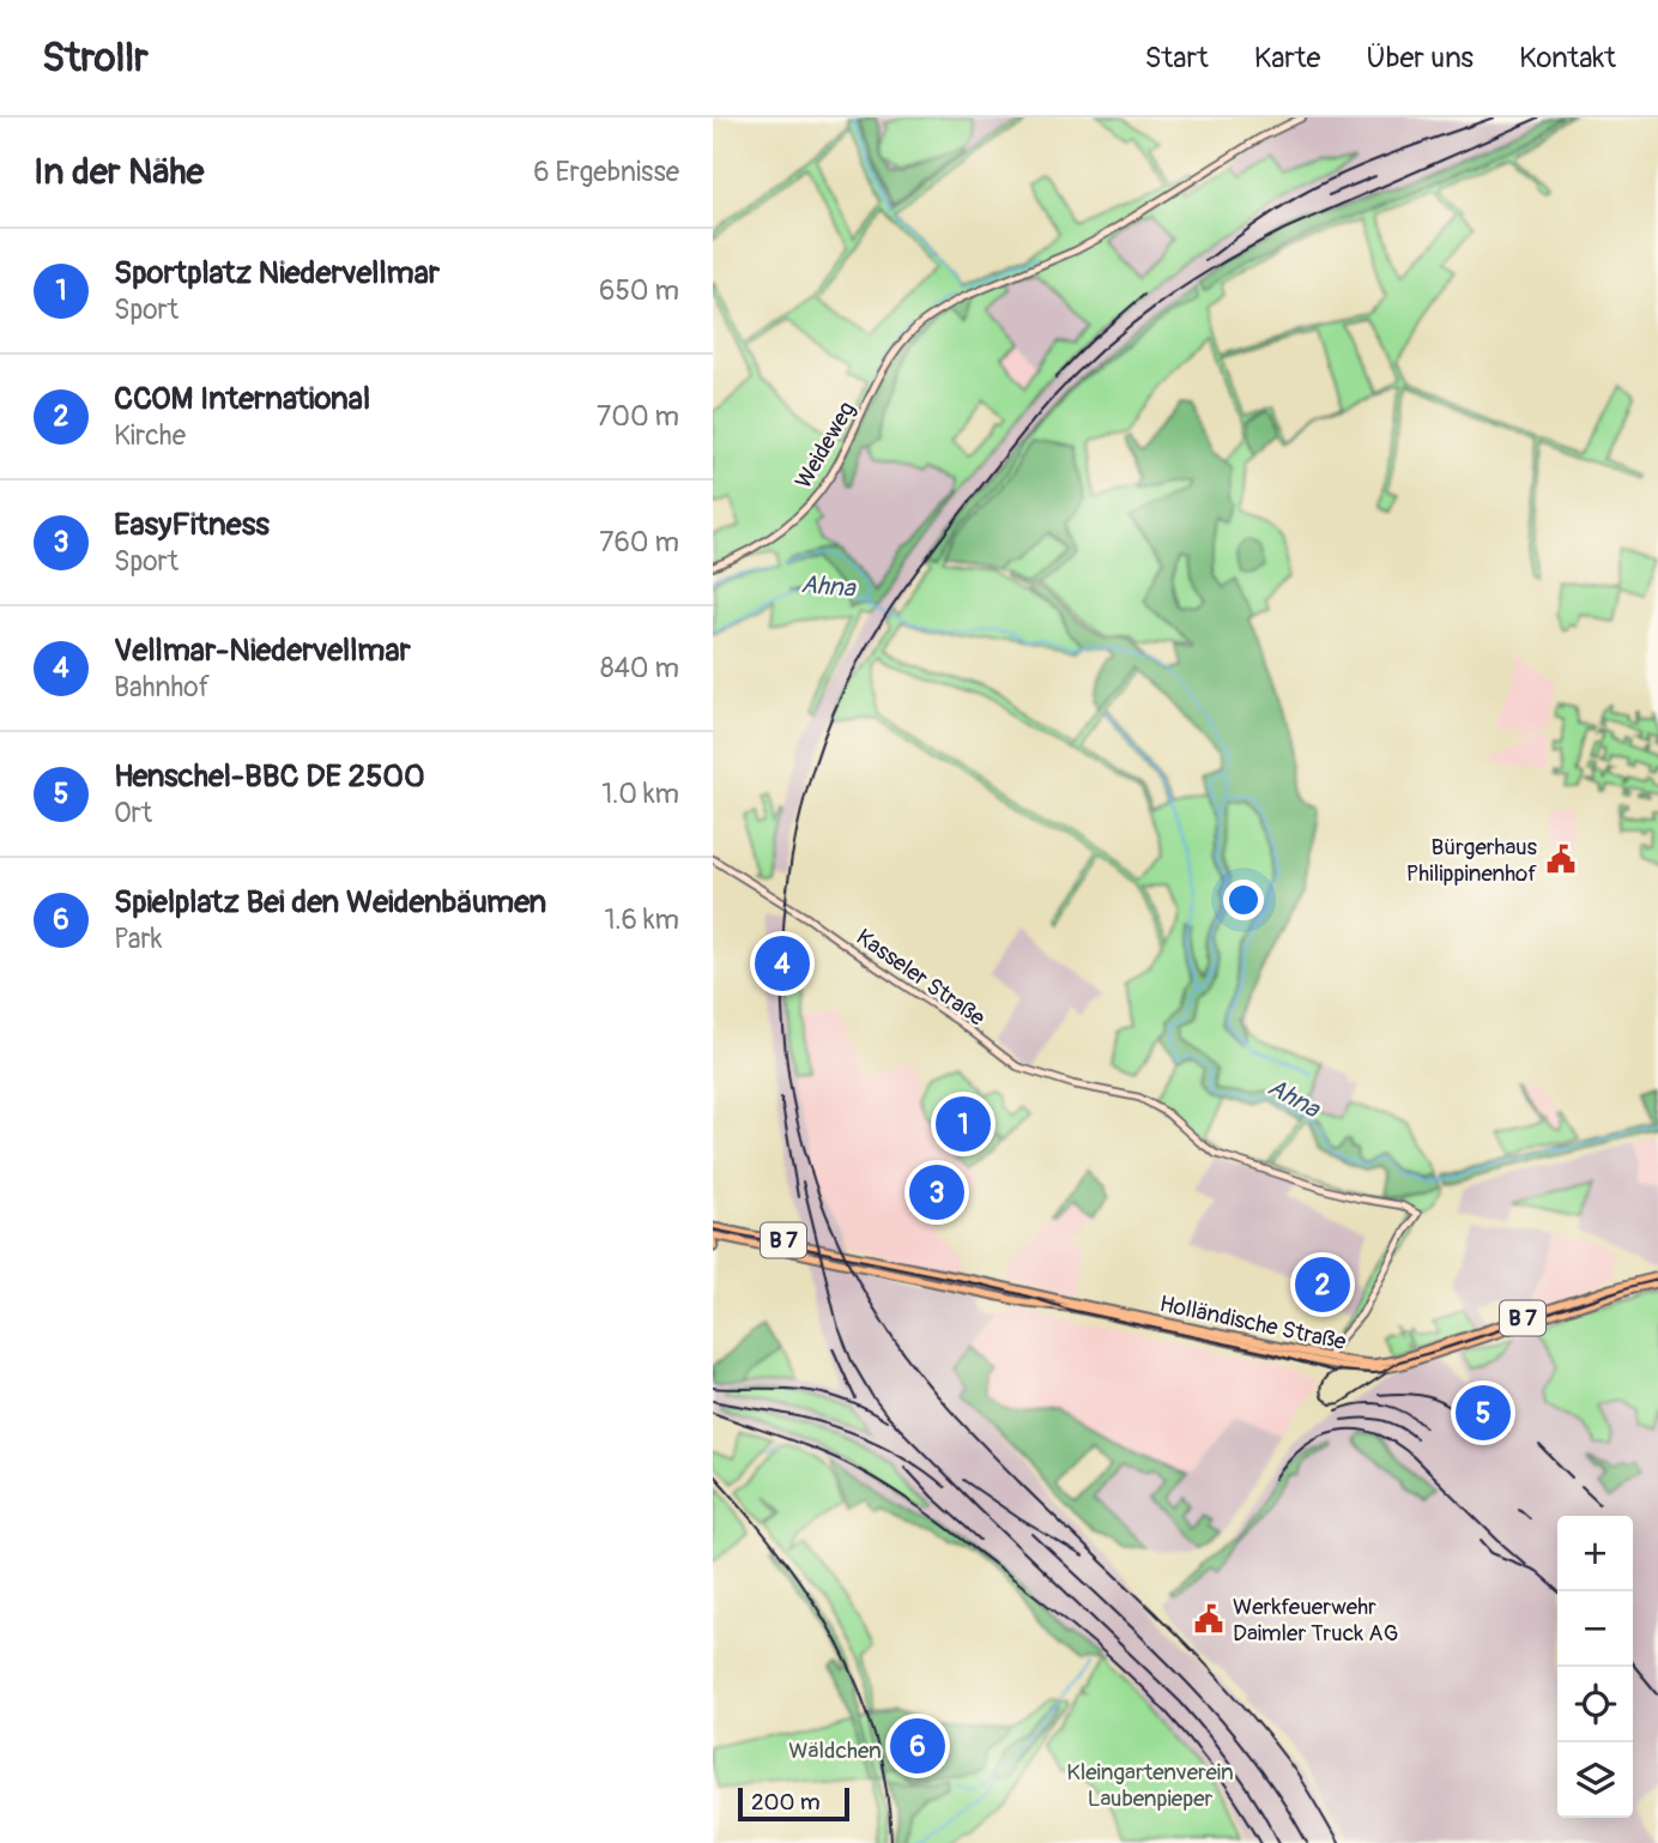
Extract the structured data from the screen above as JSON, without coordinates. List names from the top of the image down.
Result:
{
  "streets": {
    "main road": [
      "Weideweg",
      "Kasseler Straße",
      "B 7",
      "Holländische Straße"
    ]
  },
  "crossings": [
    ["Kasseler Straße", "Holländische Straße"]
  ],
  "water": ["Ahna"],
  "parks": ["Wäldchen", "Kleingartenverein Laubenpieper"],
  "places": {
    "public building": ["Bürgerhaus Philippinenhof", "Werkfeuerwehr Daimler Truck AG"]
  },
  "scale_bar": "200 m",
  "page": {
    "header": "Strollr",
    "nav": [
      "Start",
      "Karte",
      "Über uns",
      "Kontakt"
    ],
    "heading": ["In der Nähe", "6 Ergebnisse"],
    "list": [
      {
        "mark": "1",
        "name": "Sportplatz Niedervellmar",
        "note": "Sport",
        "value": "650 m"
      },
      {
        "mark": "2",
        "name": "CCOM International",
        "note": "Kirche",
        "value": "700 m"
      },
      {
        "mark": "3",
        "name": "EasyFitness",
        "note": "Sport",
        "value": "760 m"
      },
      {
        "mark": "4",
        "name": "Vellmar-Niedervellmar",
        "note": "Bahnhof",
        "value": "840 m"
      },
      {
        "mark": "5",
        "name": "Henschel-BBC DE 2500",
        "note": "Ort",
        "value": "1.0 km"
      },
      {
        "mark": "6",
        "name": "Spielplatz Bei den Weidenbäumen",
        "note": "Park",
        "value": "1.6 km"
      }
    ],
    "pins": [
      "4",
      "1",
      "3",
      "2",
      "5",
      "6"
    ],
    "map_buttons": ["+", "−"],
    "scale": "200 m"
  }
}
